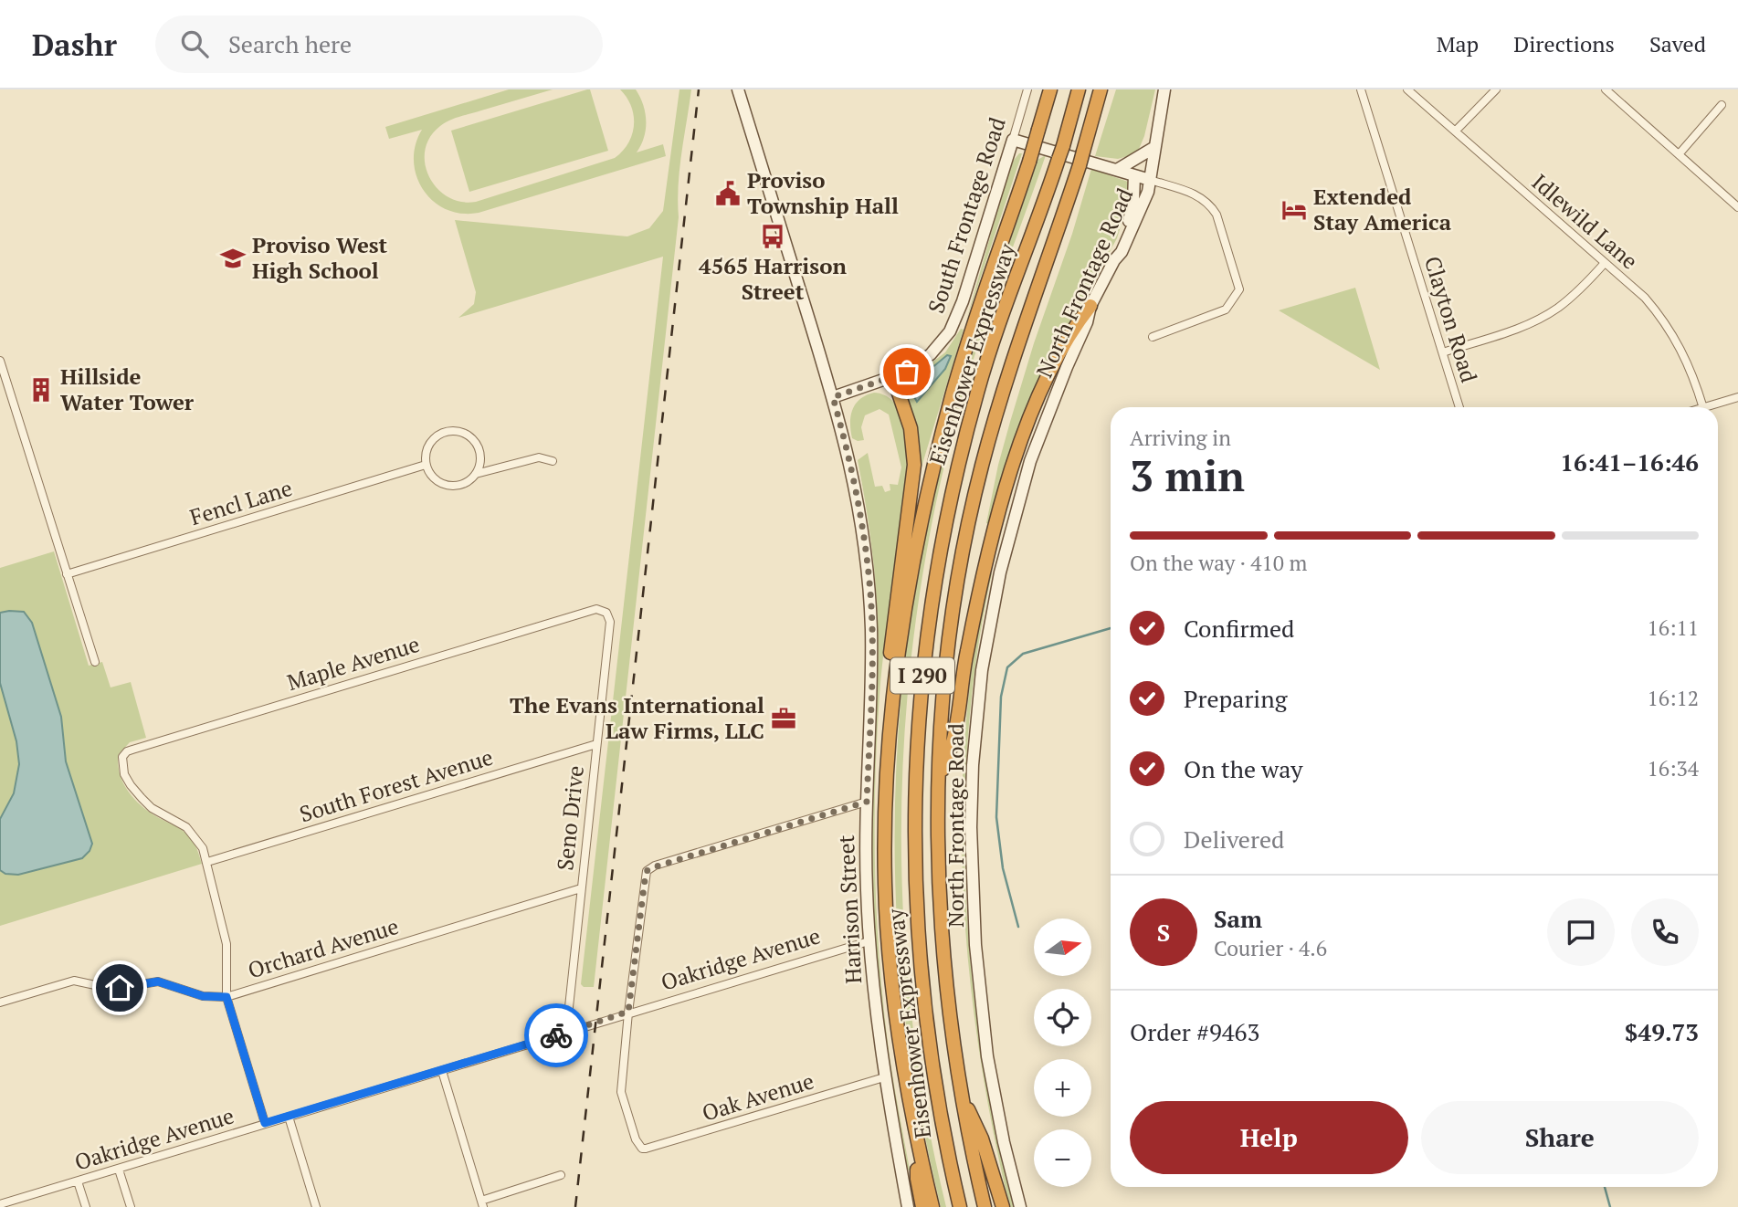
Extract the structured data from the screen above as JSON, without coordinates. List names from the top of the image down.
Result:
{
  "streets": {
    "highway": ["Eisenhower Expressway", "I 290"],
    "main road": ["South Frontage Road", "North Frontage Road", "Harrison Street"],
    "street": [
      "Idlewild Lane",
      "Clayton Road",
      "Fencl Lane",
      "Maple Avenue",
      "South Forest Avenue",
      "Seno Drive",
      "Orchard Avenue",
      "Oakridge Avenue",
      "Oak Avenue"
    ]
  },
  "crossings": [
    ["South Frontage Road", "Harrison Street"],
    ["Maple Avenue", "South Forest Avenue"],
    ["Maple Avenue", "Seno Drive"],
    ["South Forest Avenue", "Seno Drive"],
    ["Seno Drive", "Orchard Avenue"],
    ["Seno Drive", "Oakridge Avenue"],
    ["Harrison Street", "Oakridge Avenue"],
    ["Harrison Street", "Oak Avenue"],
    ["Oakridge Avenue", "Oak Avenue"]
  ],
  "places": {
    "public building": ["Proviso Township Hall"],
    "hotel": ["Extended Stay America"],
    "bus stop": ["4565 Harrison Street"],
    "school or university": ["Proviso West High School"],
    "building": ["Hillside Water Tower"],
    "office": ["The Evans International Law Firms, LLC"]
  },
  "north": "right",
  "page": {
    "header": "Dashr",
    "search": "Search here",
    "nav": ["Map", "Directions", "Saved"],
    "heading": ["3 min", "Arriving in", "16:41–16:46"],
    "panel": [
      "Sam",
      "Courier · 4.6",
      "Order #9463",
      "$49.73"
    ],
    "bar": "On the way · 410 m",
    "list": [
      ["Confirmed", "16:11"],
      ["Preparing", "16:12"],
      ["On the way", "16:34"],
      "Delivered"
    ],
    "round": "S",
    "map_buttons": ["+", "−"],
    "buttons": ["Help", "Share"]
  }
}
